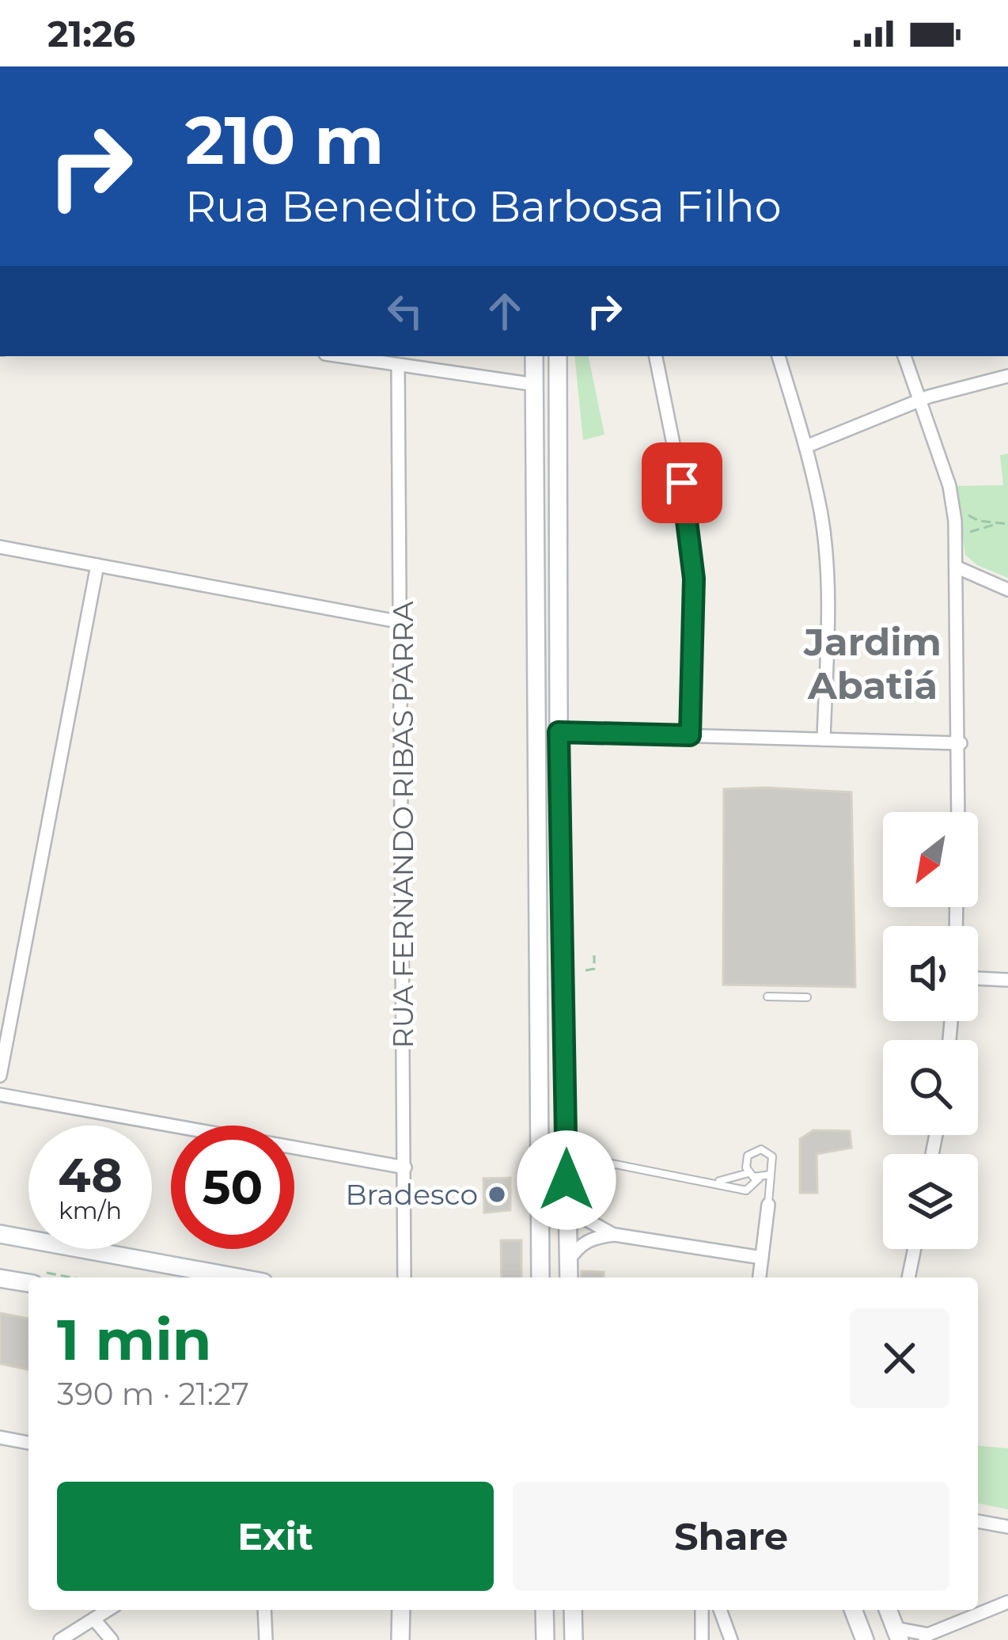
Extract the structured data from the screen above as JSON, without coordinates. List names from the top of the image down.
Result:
{
  "streets": {
    "street": ["RUA FERNANDO RIBAS PARRA"]
  },
  "districts": ["Jardim Abatiá"],
  "places": ["Bradesco"],
  "north": "bottom left",
  "page": {
    "status": "21:26",
    "turn": ["210 m", "Rua Benedito Barbosa Filho"],
    "speed": "48 km/h",
    "limit": "50",
    "heading": ["1 min", "390 m · 21:27"],
    "buttons": ["Exit", "Share"]
  }
}
